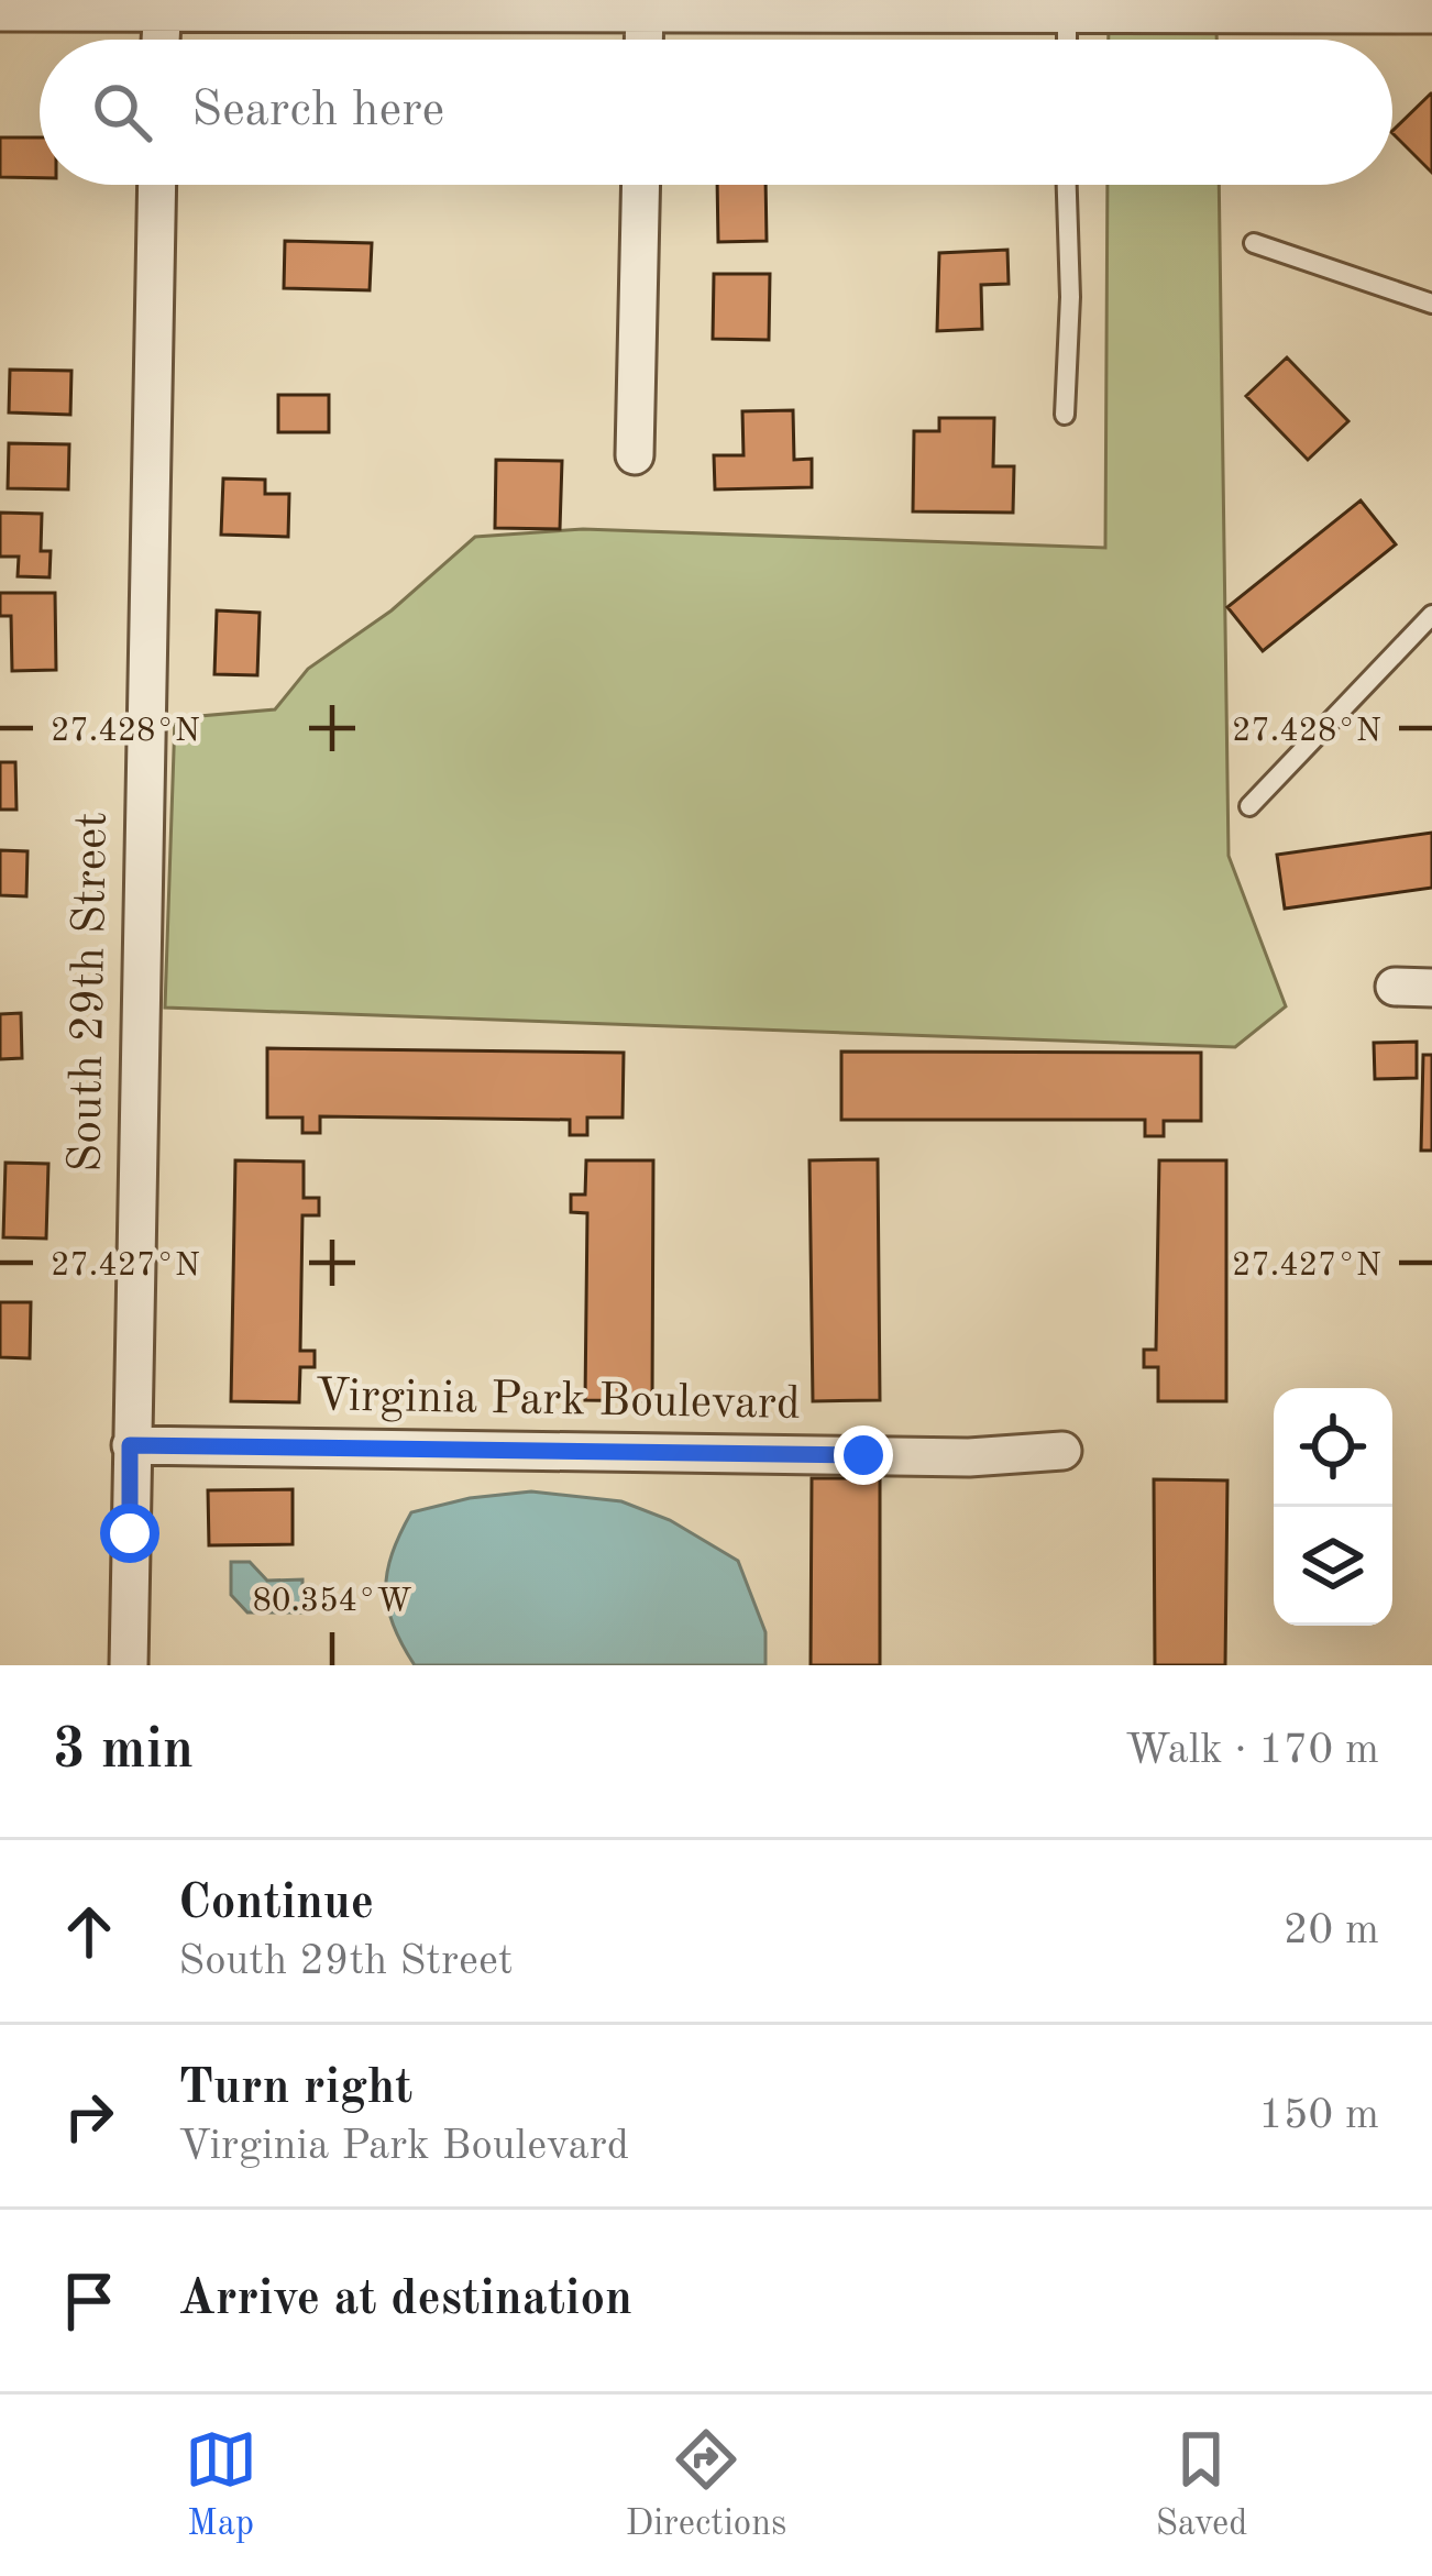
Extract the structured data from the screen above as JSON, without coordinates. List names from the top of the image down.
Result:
{
  "streets": {
    "street": ["South 29th Street", "Virginia Park Boulevard"]
  },
  "crossings": [
    ["South 29th Street", "Virginia Park Boulevard"]
  ],
  "page": {
    "search": "Search here",
    "heading": ["3 min", "Walk · 170 m"],
    "list": [
      ["Continue", "South 29th Street", "20 m"],
      ["Turn right", "Virginia Park Boulevard", "150 m"],
      "Arrive at destination"
    ],
    "nav": ["Map", "Directions", "Saved"]
  },
  "coordinates": ["27.428°N", "27.427°N", "80.354°W"]
}
